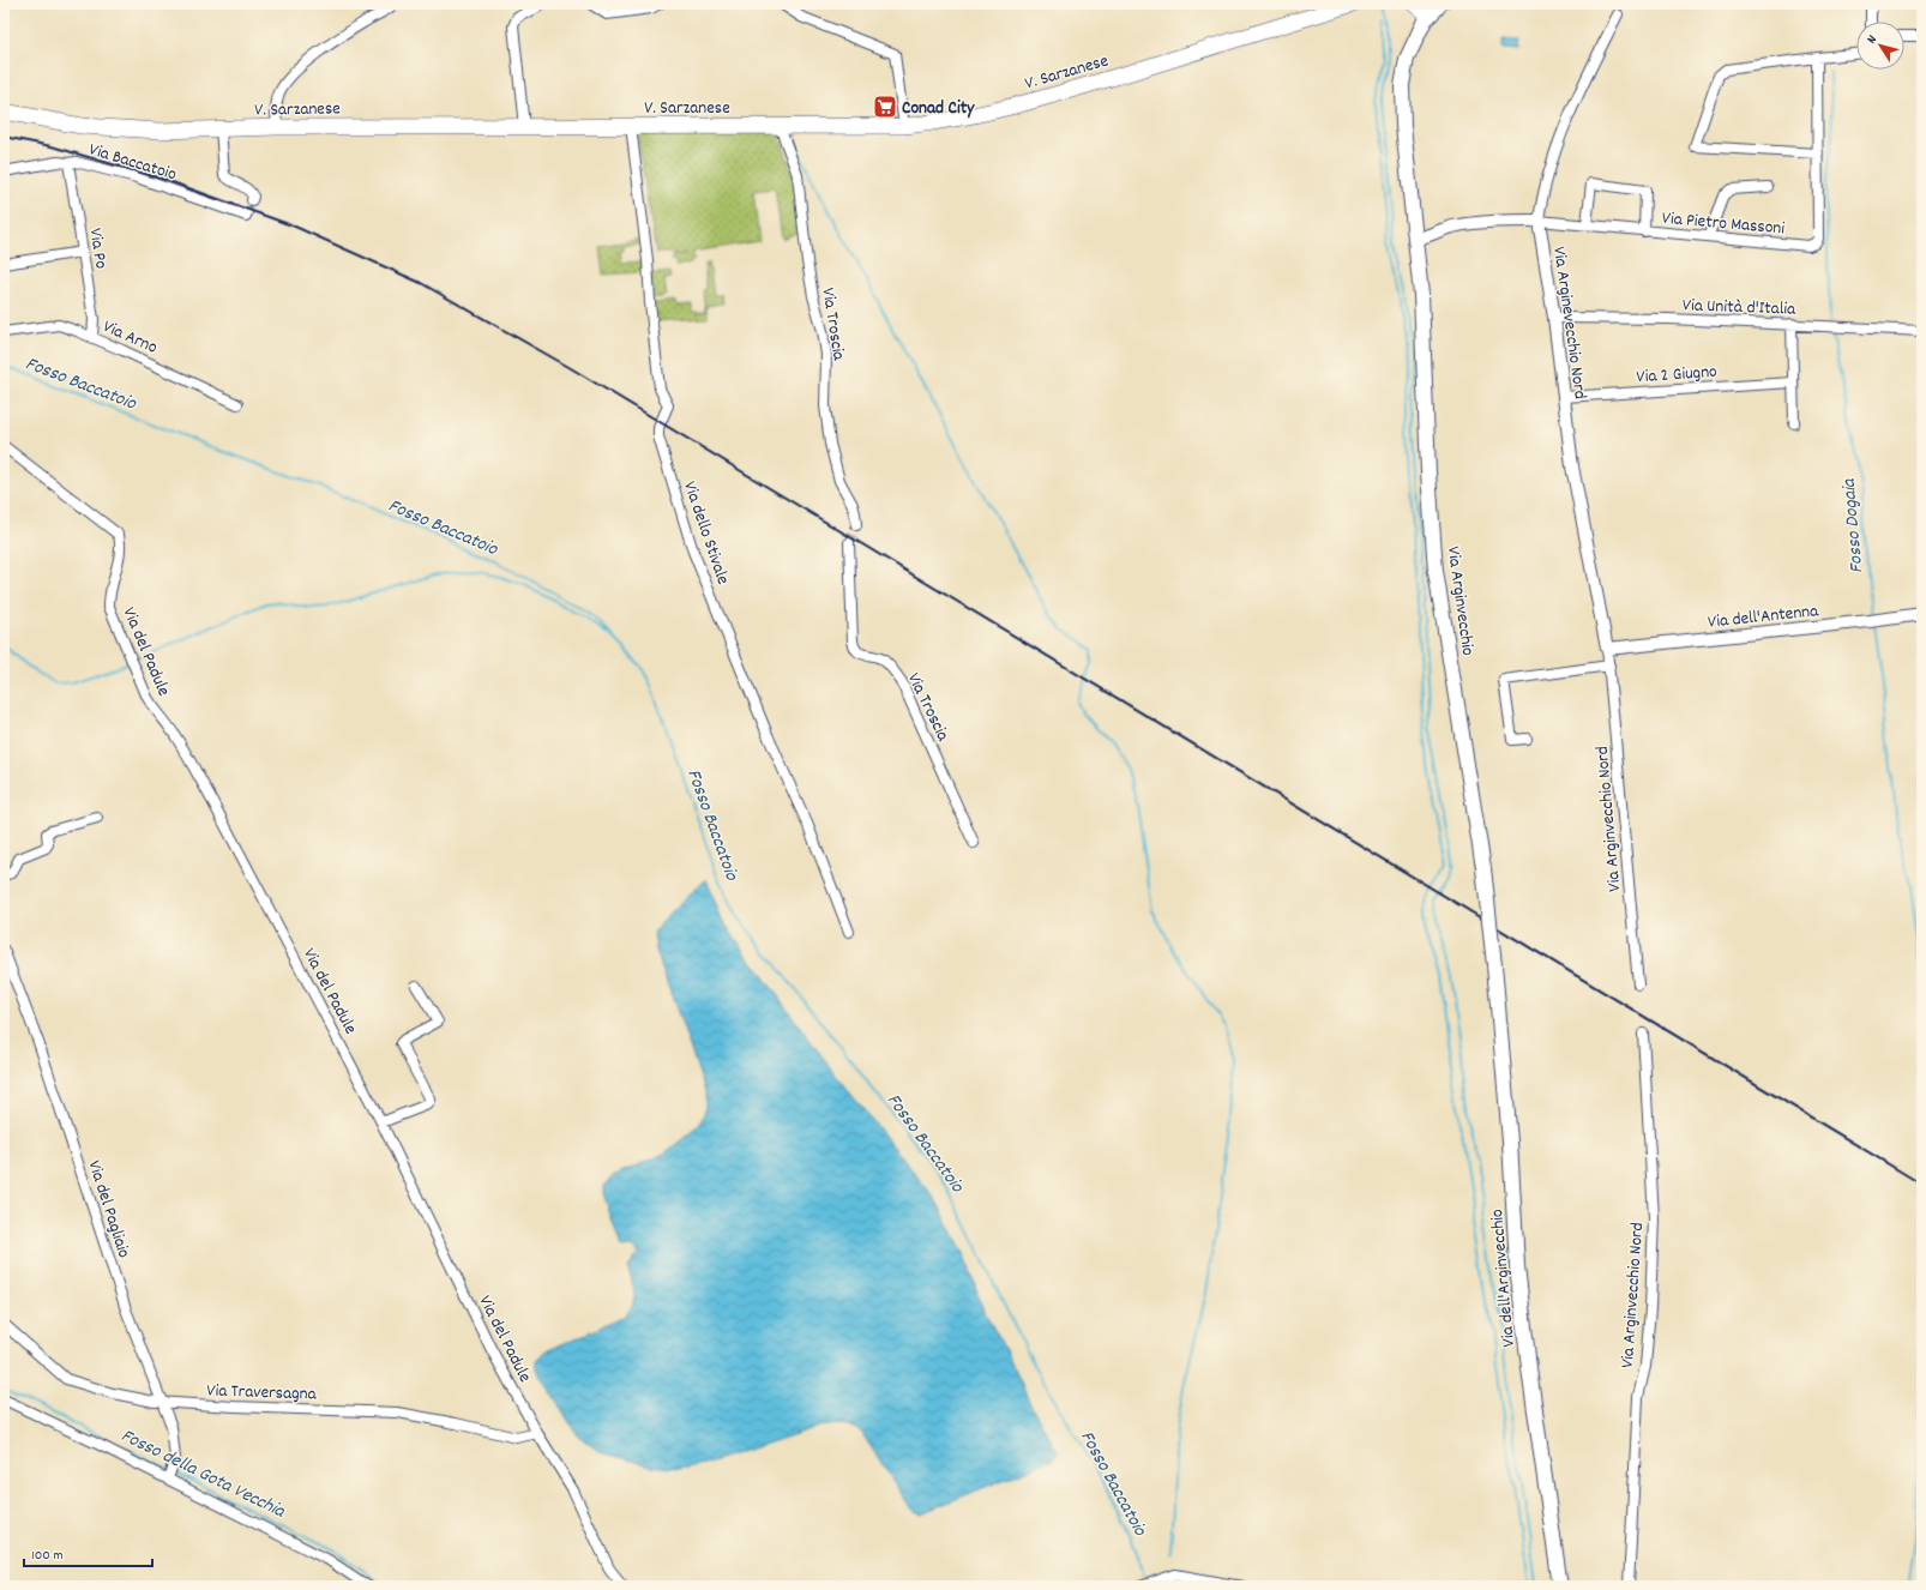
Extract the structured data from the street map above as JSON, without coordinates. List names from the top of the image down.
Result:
{
  "streets": {
    "main road": ["V. Sarzanese", "Via Arginvecchio", "Via dell'Arginvecchio"],
    "street": [
      "Via Baccatoio",
      "Via Pietro Massoni",
      "Via Po",
      "Via Unità d'Italia",
      "Via Arginevecchio Nord",
      "Via Troscia",
      "Via Arno",
      "Via 2 Giugno",
      "Via dello Stivale",
      "Via dell'Antenna",
      "Via del Padule",
      "Via Arginvecchio Nord",
      "Via del Pagliaio",
      "Via Traversagna"
    ]
  },
  "crossings": [
    ["V. Sarzanese", "Via Troscia"],
    ["V. Sarzanese", "Via dello Stivale"],
    ["Via Baccatoio", "Via Po"],
    ["Via Pietro Massoni", "Via Arginevecchio Nord"],
    ["Via Po", "Via Arno"],
    ["Via Unità d'Italia", "Via Arginevecchio Nord"],
    ["Via Arginevecchio Nord", "Via 2 Giugno"],
    ["Via Arginevecchio Nord", "Via dell'Antenna"],
    ["Via Arginevecchio Nord", "Via Arginvecchio Nord"],
    ["Via Arginvecchio", "Via dell'Arginvecchio"],
    ["Via dell'Antenna", "Via Arginvecchio Nord"],
    ["Via del Padule", "Via Traversagna"],
    ["Via del Pagliaio", "Via Traversagna"]
  ],
  "water": ["Fosso Baccatoio", "Fosso Dogaia", "Fosso della Gota Vecchia"],
  "places": {
    "supermarket": ["Conad City"]
  },
  "scale_bar": "100 m",
  "north": "top left"
}
